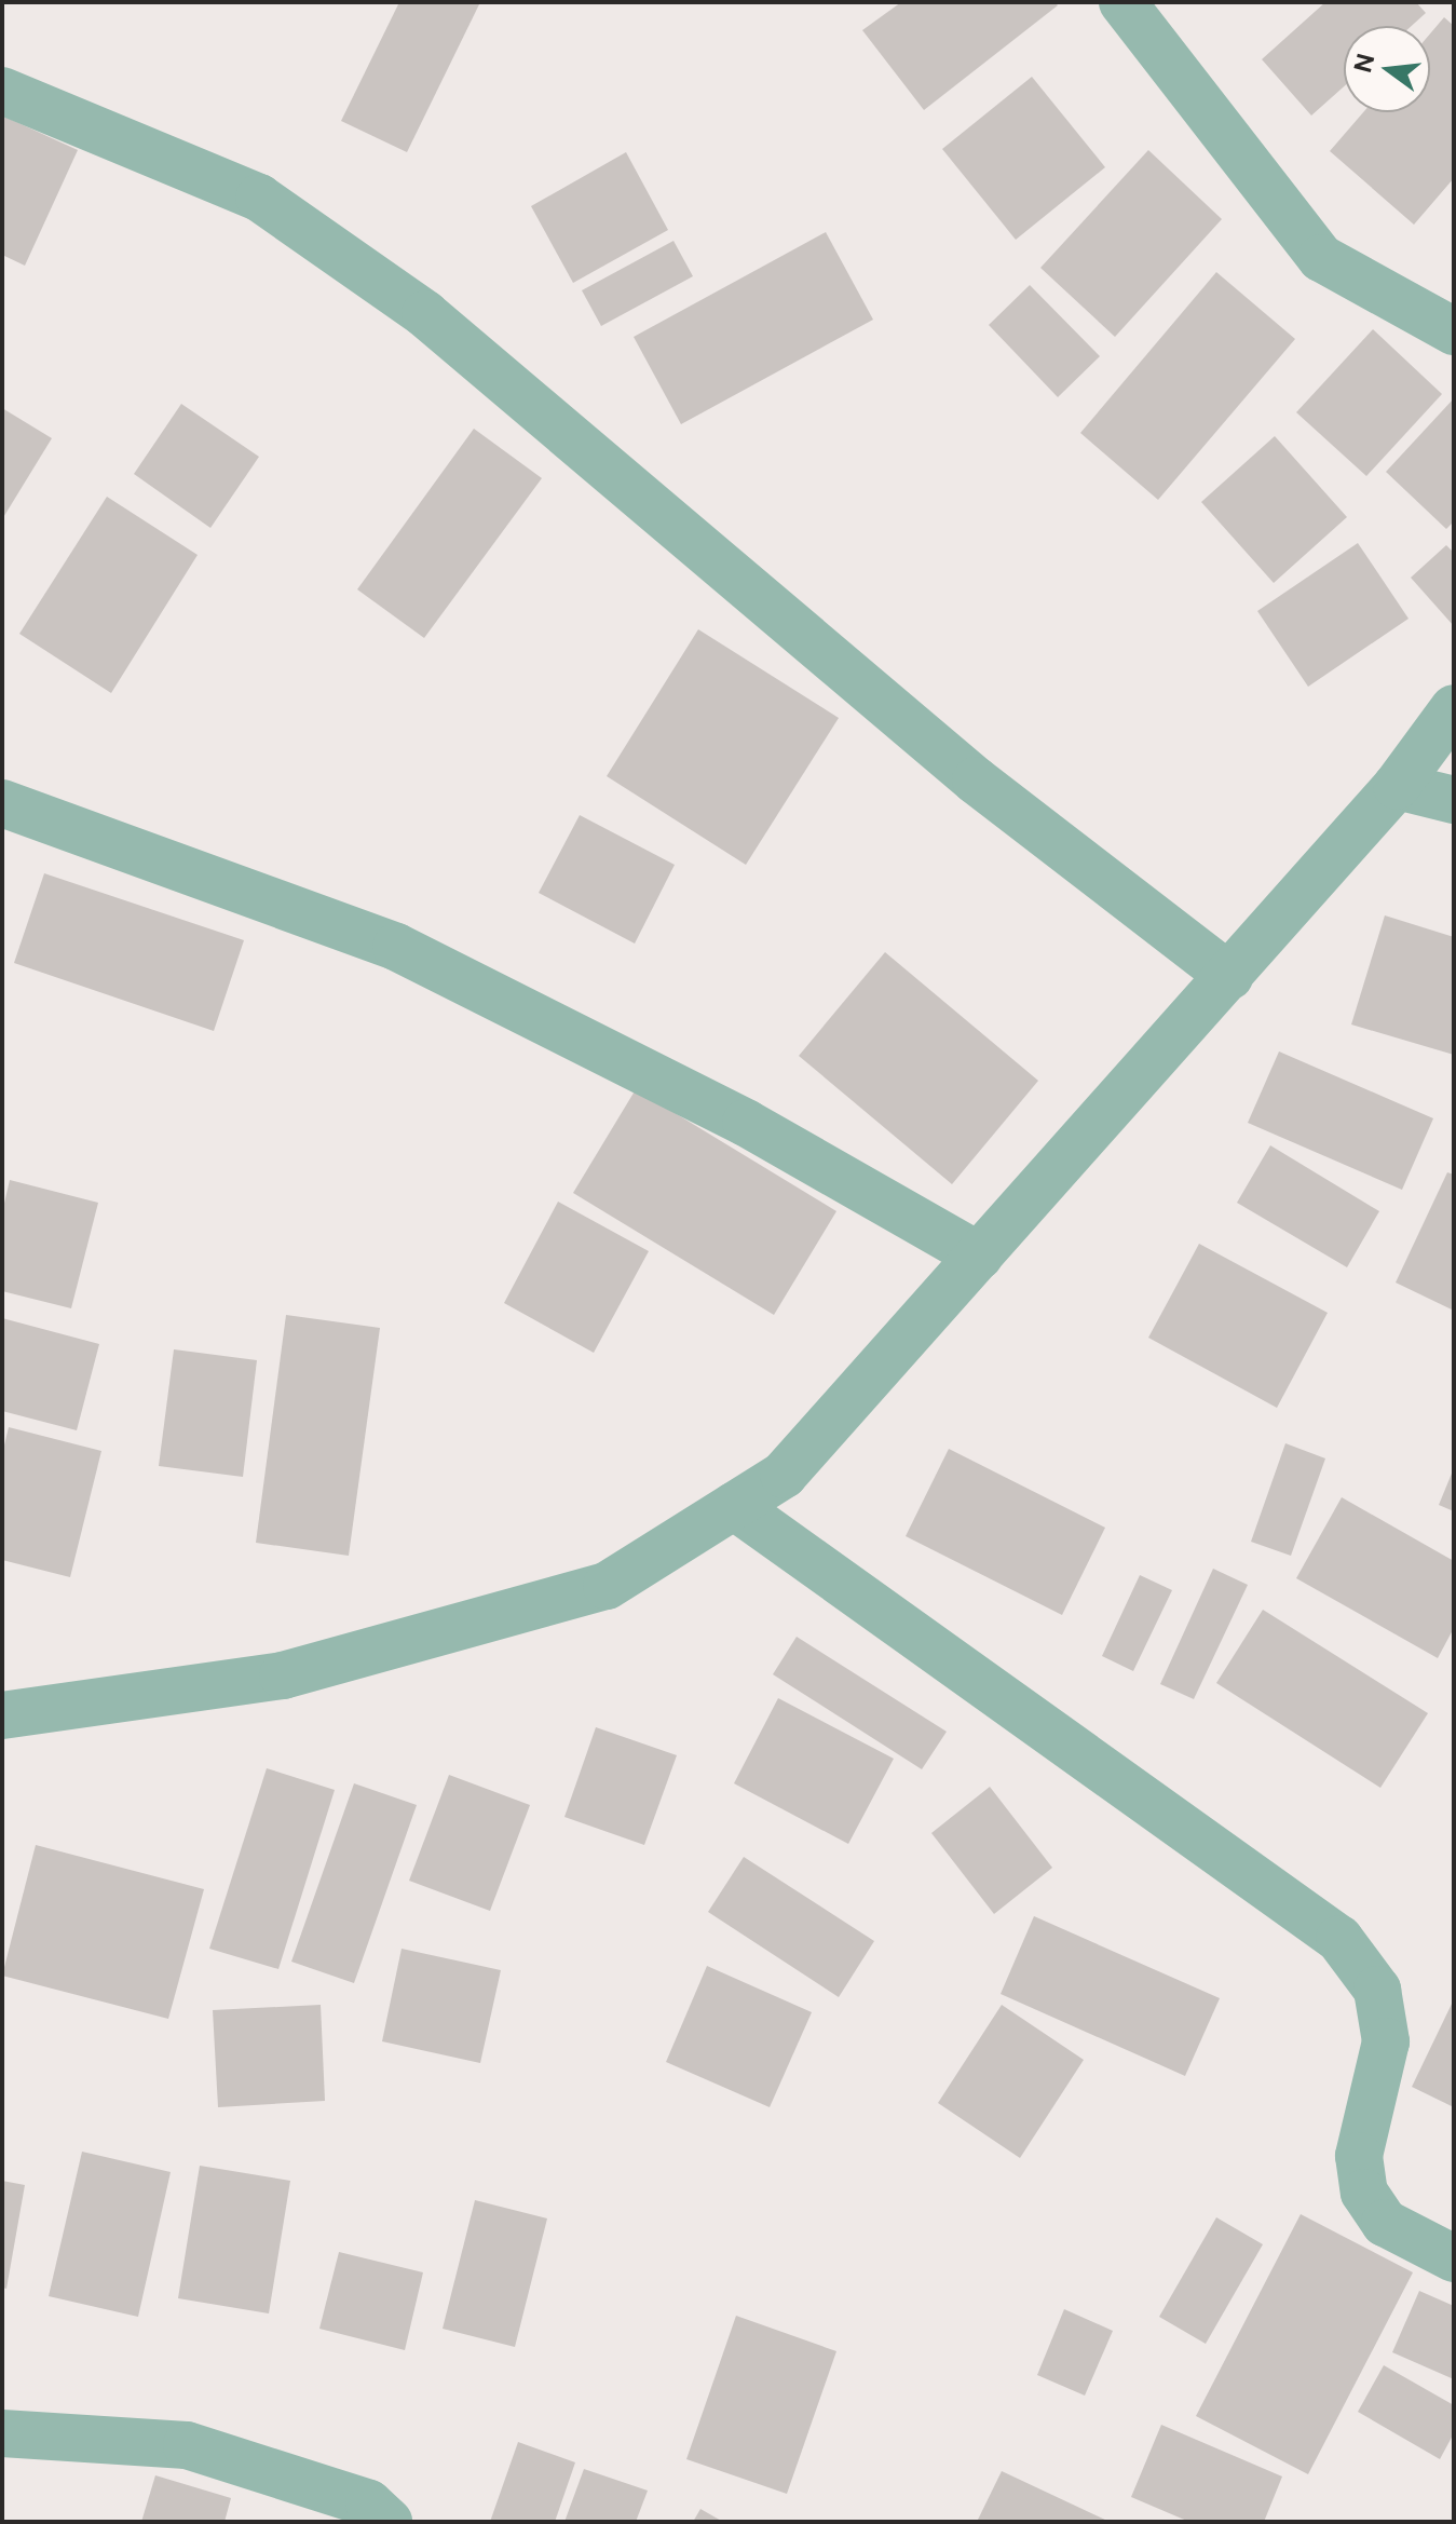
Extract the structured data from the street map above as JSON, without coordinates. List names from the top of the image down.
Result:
{
  "north": "left"
}
